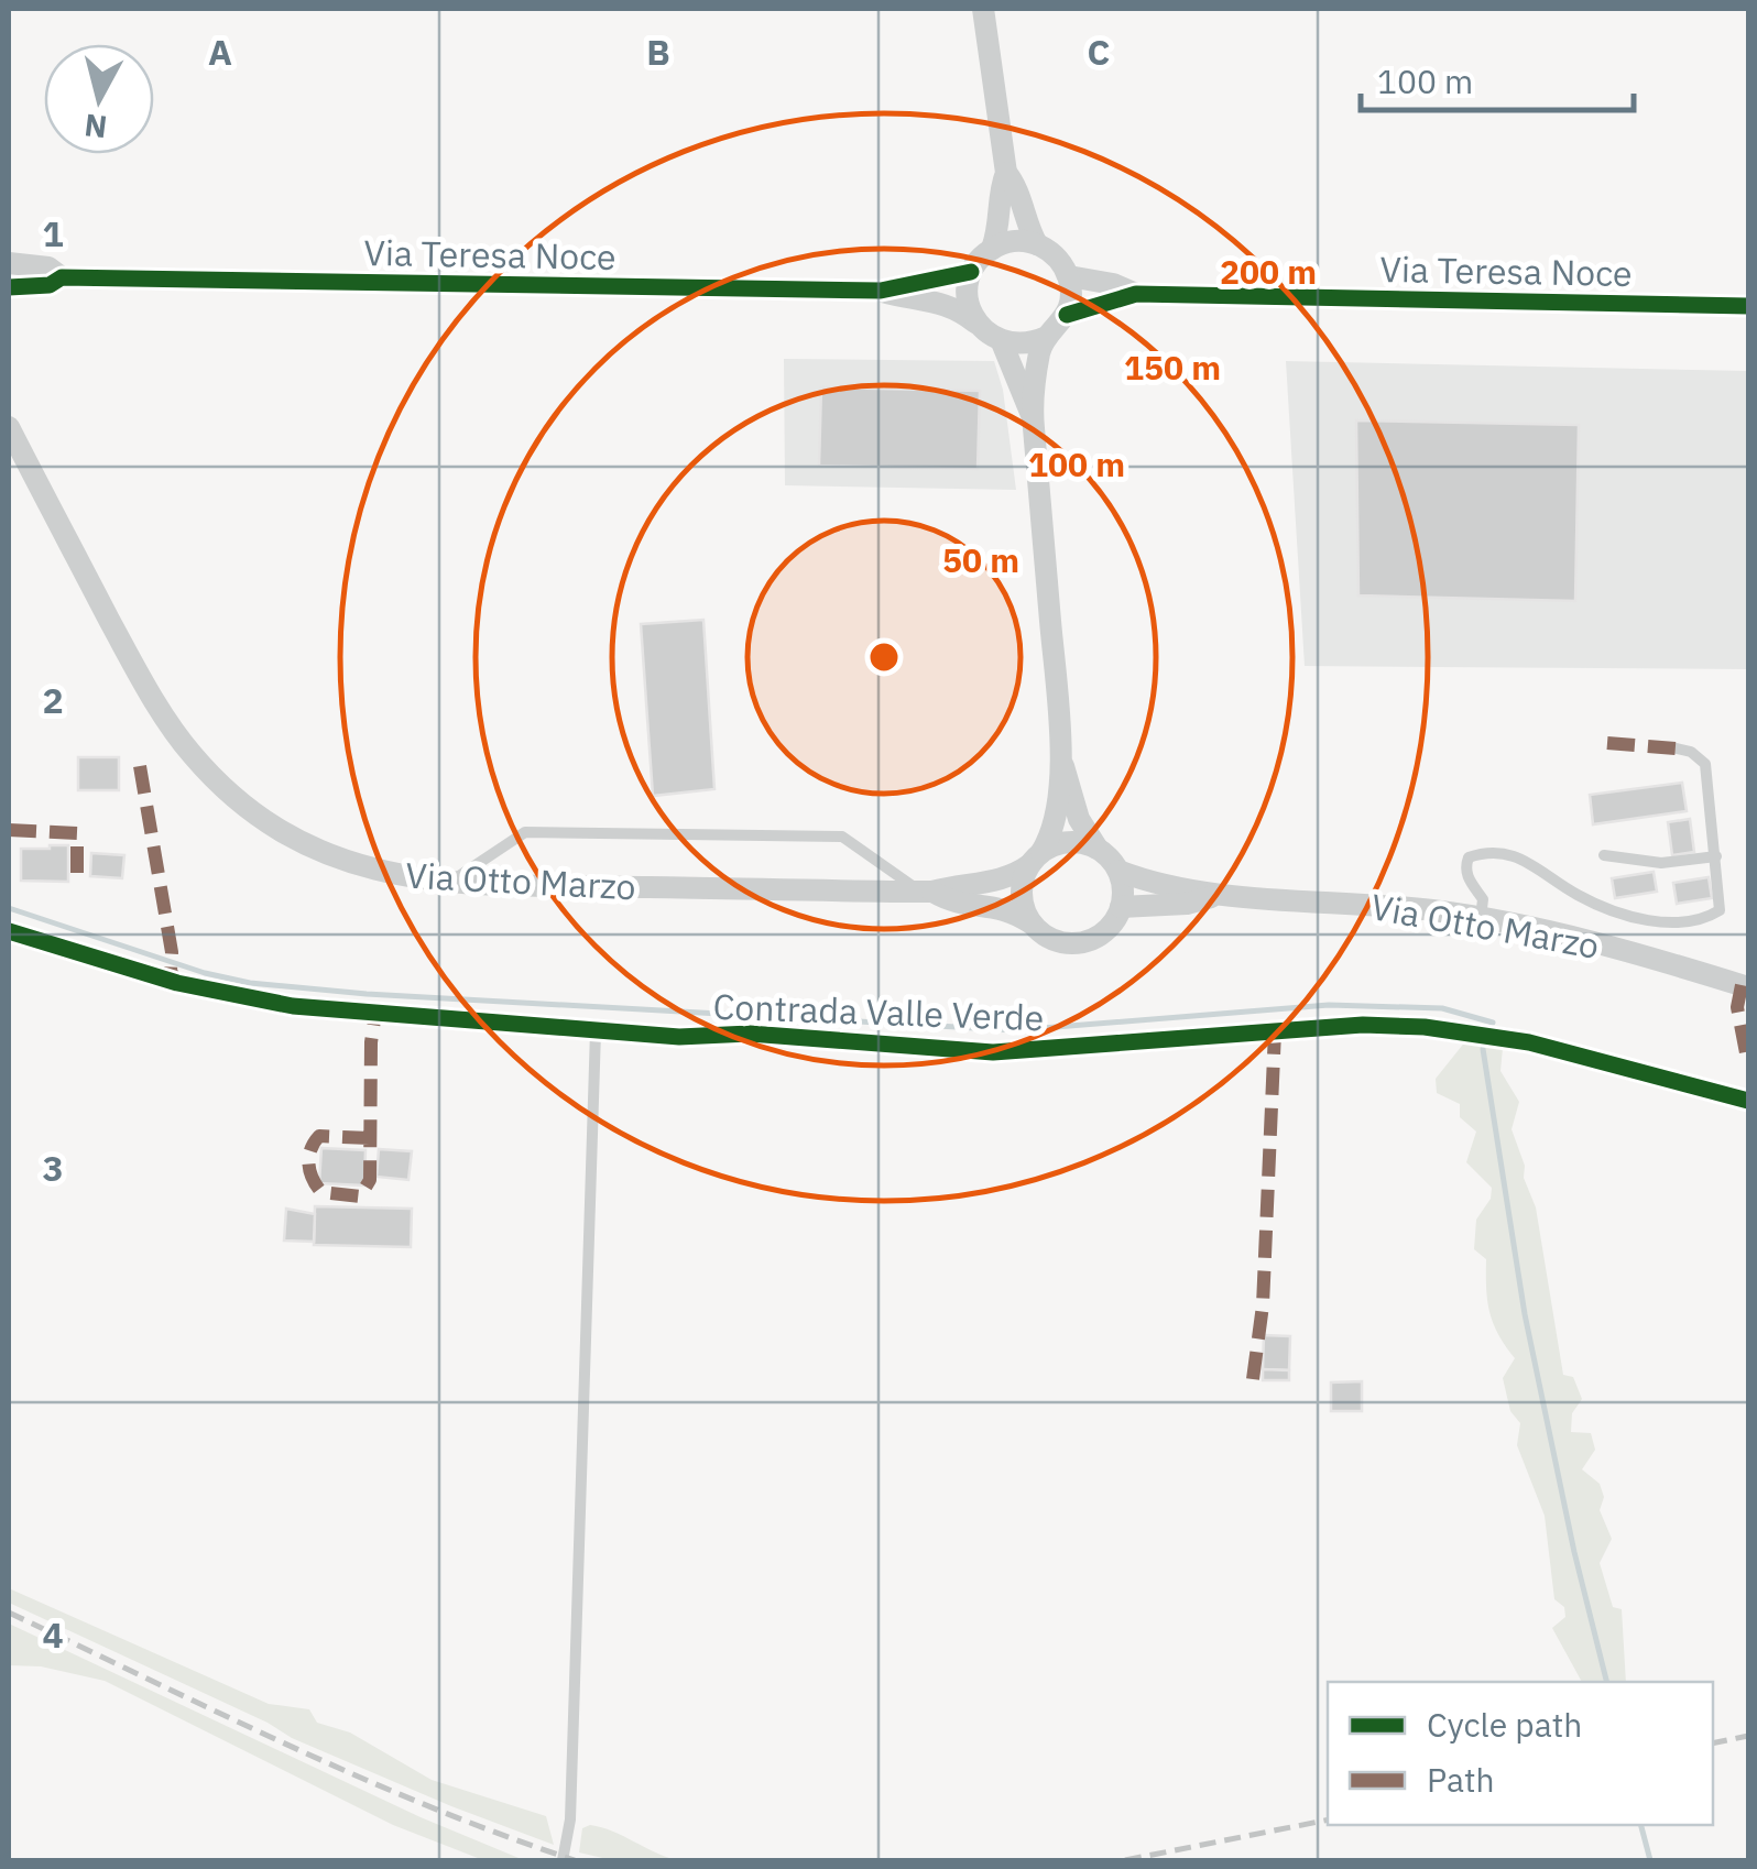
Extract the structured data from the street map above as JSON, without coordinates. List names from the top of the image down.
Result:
{
  "streets": {
    "street": ["Via Teresa Noce", "Via Otto Marzo", "Contrada Valle Verde"]
  },
  "legend": ["Cycle path", "Path"],
  "scale_bar": "100 m",
  "north": "bottom",
  "grid": {
    "columns": ["A", "B", "C"],
    "rows": [
      "1",
      "2",
      "3",
      "4"
    ]
  },
  "rings": [
    "200 m",
    "150 m",
    "100 m",
    "50 m"
  ]
}
